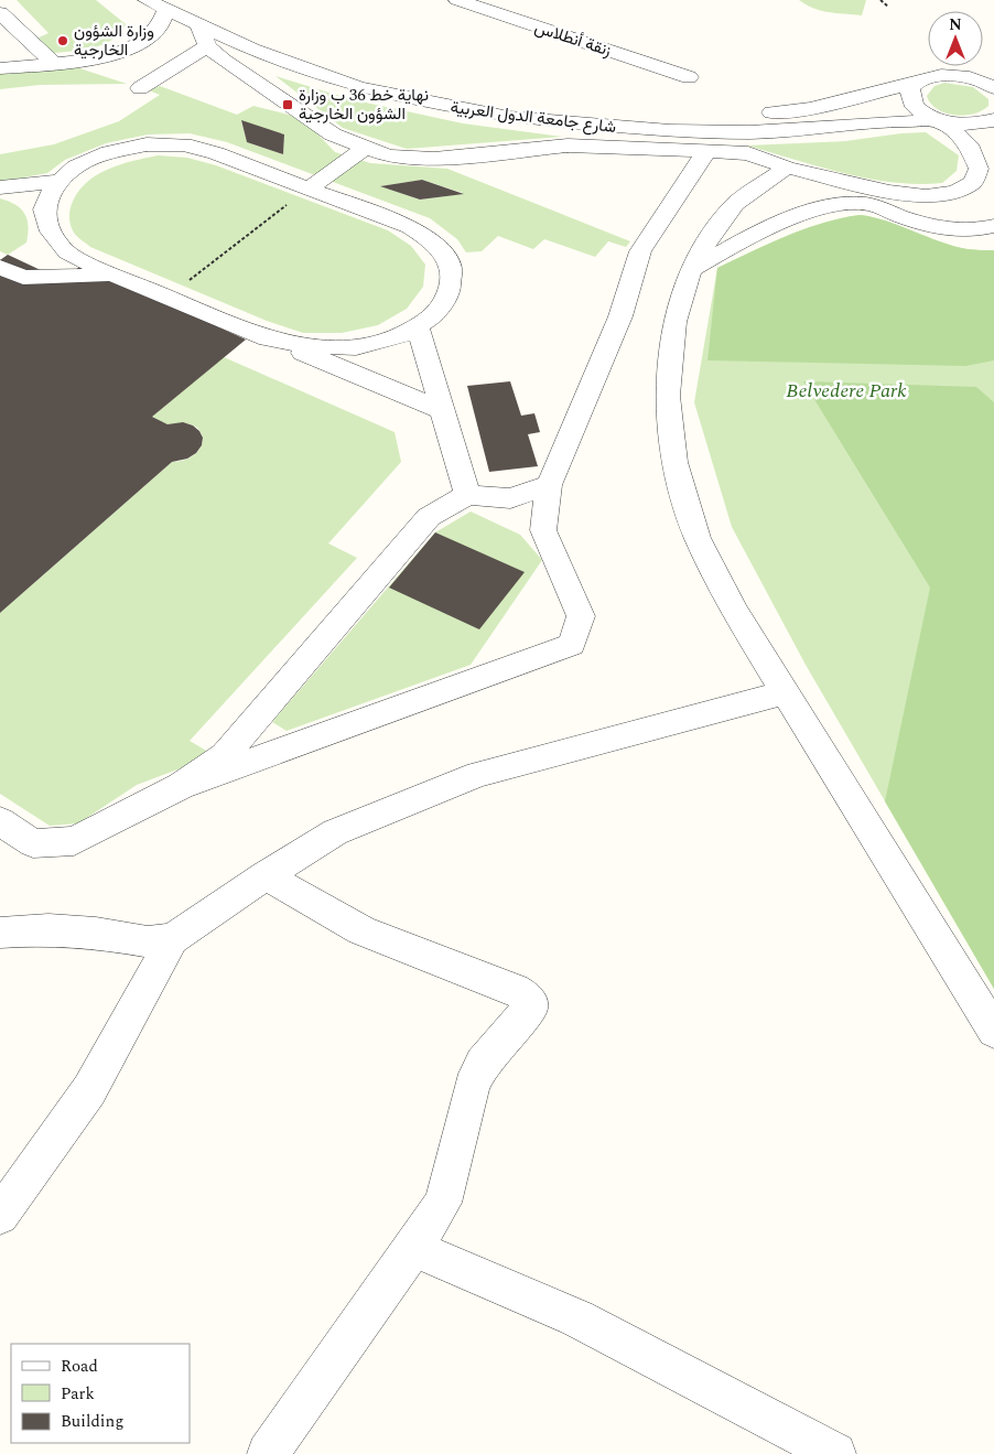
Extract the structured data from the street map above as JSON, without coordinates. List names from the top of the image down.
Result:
{
  "streets": {
    "street": ["زنقة أنطلاس", "شارع جامعة الدول العربية"]
  },
  "parks": ["Belvedere Park"],
  "places": {
    "other": ["وزارة الشؤون الخارجية"],
    "transit": ["نهاية خط 36 ب وزارة الشؤون الخارجية"]
  },
  "legend": ["Road", "Park", "Building"],
  "north": "top"
}
